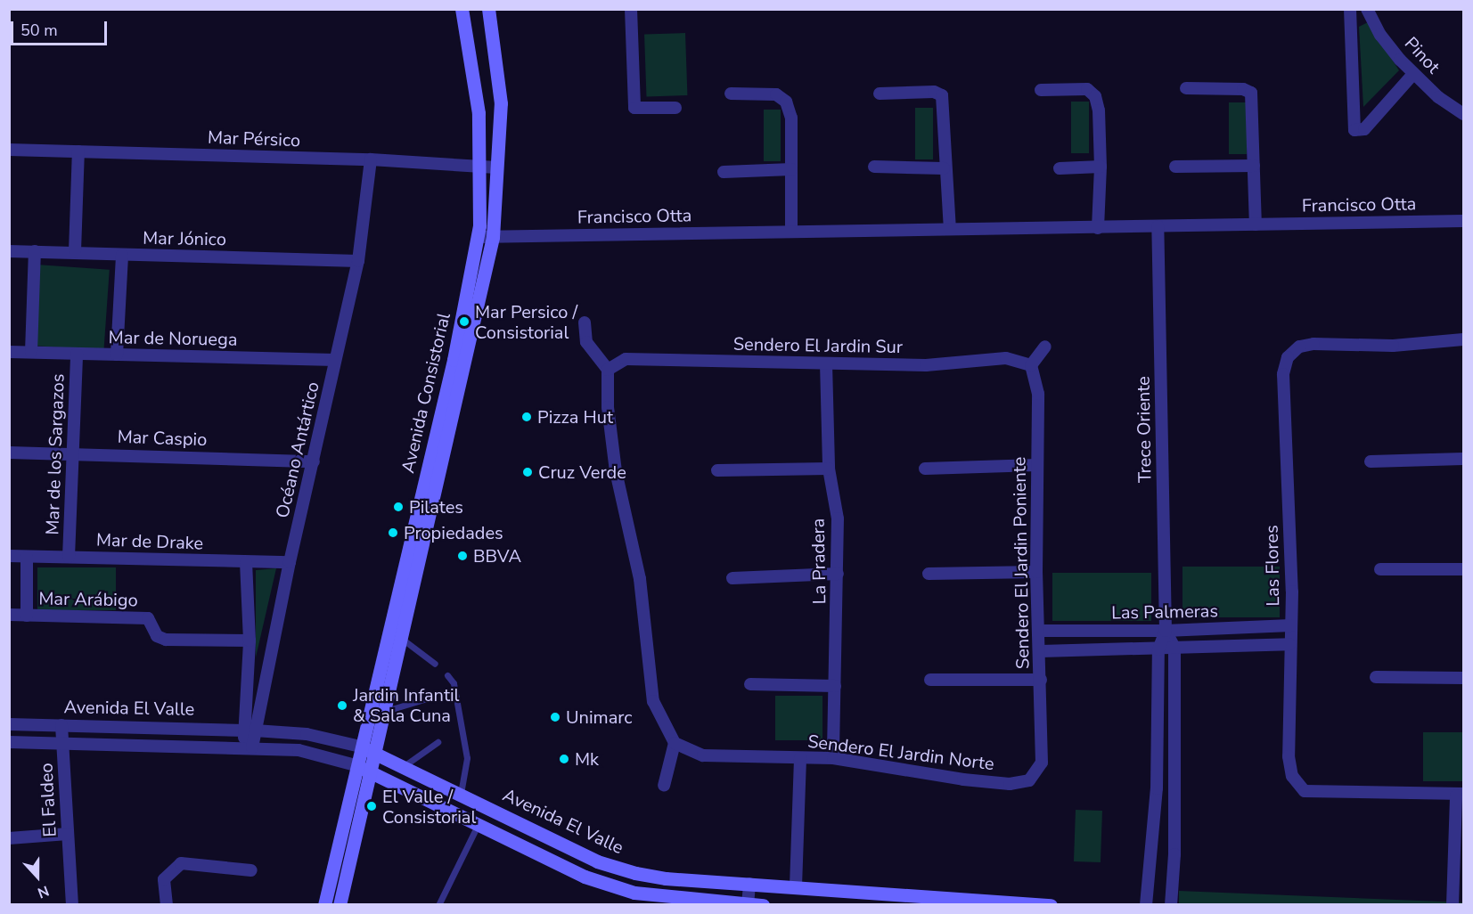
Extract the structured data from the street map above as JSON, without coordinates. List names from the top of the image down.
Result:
{
  "streets": {
    "main road": ["Avenida Consistorial", "Avenida El Valle"],
    "street": [
      "Pinot",
      "Mar Pérsico",
      "Francisco Otta",
      "Mar Jónico",
      "Mar de Noruega",
      "Sendero El Jardin Sur",
      "Trece Oriente",
      "Mar Caspio",
      "Océano Antártico",
      "Mar de los Sargazos",
      "Mar de Drake",
      "La Pradera",
      "Sendero El Jardin Poniente",
      "Las Flores",
      "Mar Arábigo",
      "Las Palmeras",
      "Sendero El Jardin Norte",
      "El Faldeo"
    ]
  },
  "crossings": [
    ["Mar Pérsico", "Avenida Consistorial"],
    ["Mar Pérsico", "Océano Antártico"],
    ["Francisco Otta", "Avenida Consistorial"],
    ["Francisco Otta", "Trece Oriente"],
    ["Mar Jónico", "Océano Antártico"],
    ["Mar de Noruega", "Océano Antártico"],
    ["Mar de Noruega", "Mar de los Sargazos"],
    ["Sendero El Jardin Sur", "La Pradera"],
    ["Sendero El Jardin Sur", "Sendero El Jardin Poniente"],
    ["Avenida Consistorial", "Avenida El Valle"],
    ["Trece Oriente", "Las Palmeras"],
    ["Mar Caspio", "Océano Antártico"],
    ["Mar Caspio", "Mar de los Sargazos"],
    ["Océano Antártico", "Mar de Drake"],
    ["Océano Antártico", "Mar Arábigo"],
    ["Océano Antártico", "Avenida El Valle"],
    ["Mar de los Sargazos", "Mar de Drake"],
    ["La Pradera", "Sendero El Jardin Norte"],
    ["Sendero El Jardin Poniente", "Las Palmeras"],
    ["Sendero El Jardin Poniente", "Sendero El Jardin Norte"],
    ["Las Flores", "Las Palmeras"],
    ["Avenida El Valle", "El Faldeo"]
  ],
  "places": [
    "Mar Persico / Consistorial",
    "Pizza Hut",
    "Cruz Verde",
    "Pilates",
    "Propiedades",
    "BBVA",
    "Jardin Infantil & Sala Cuna",
    "Unimarc",
    "Mk",
    "El Valle / Consistorial"
  ],
  "scale_bar": "50 m",
  "north": "bottom"
}
